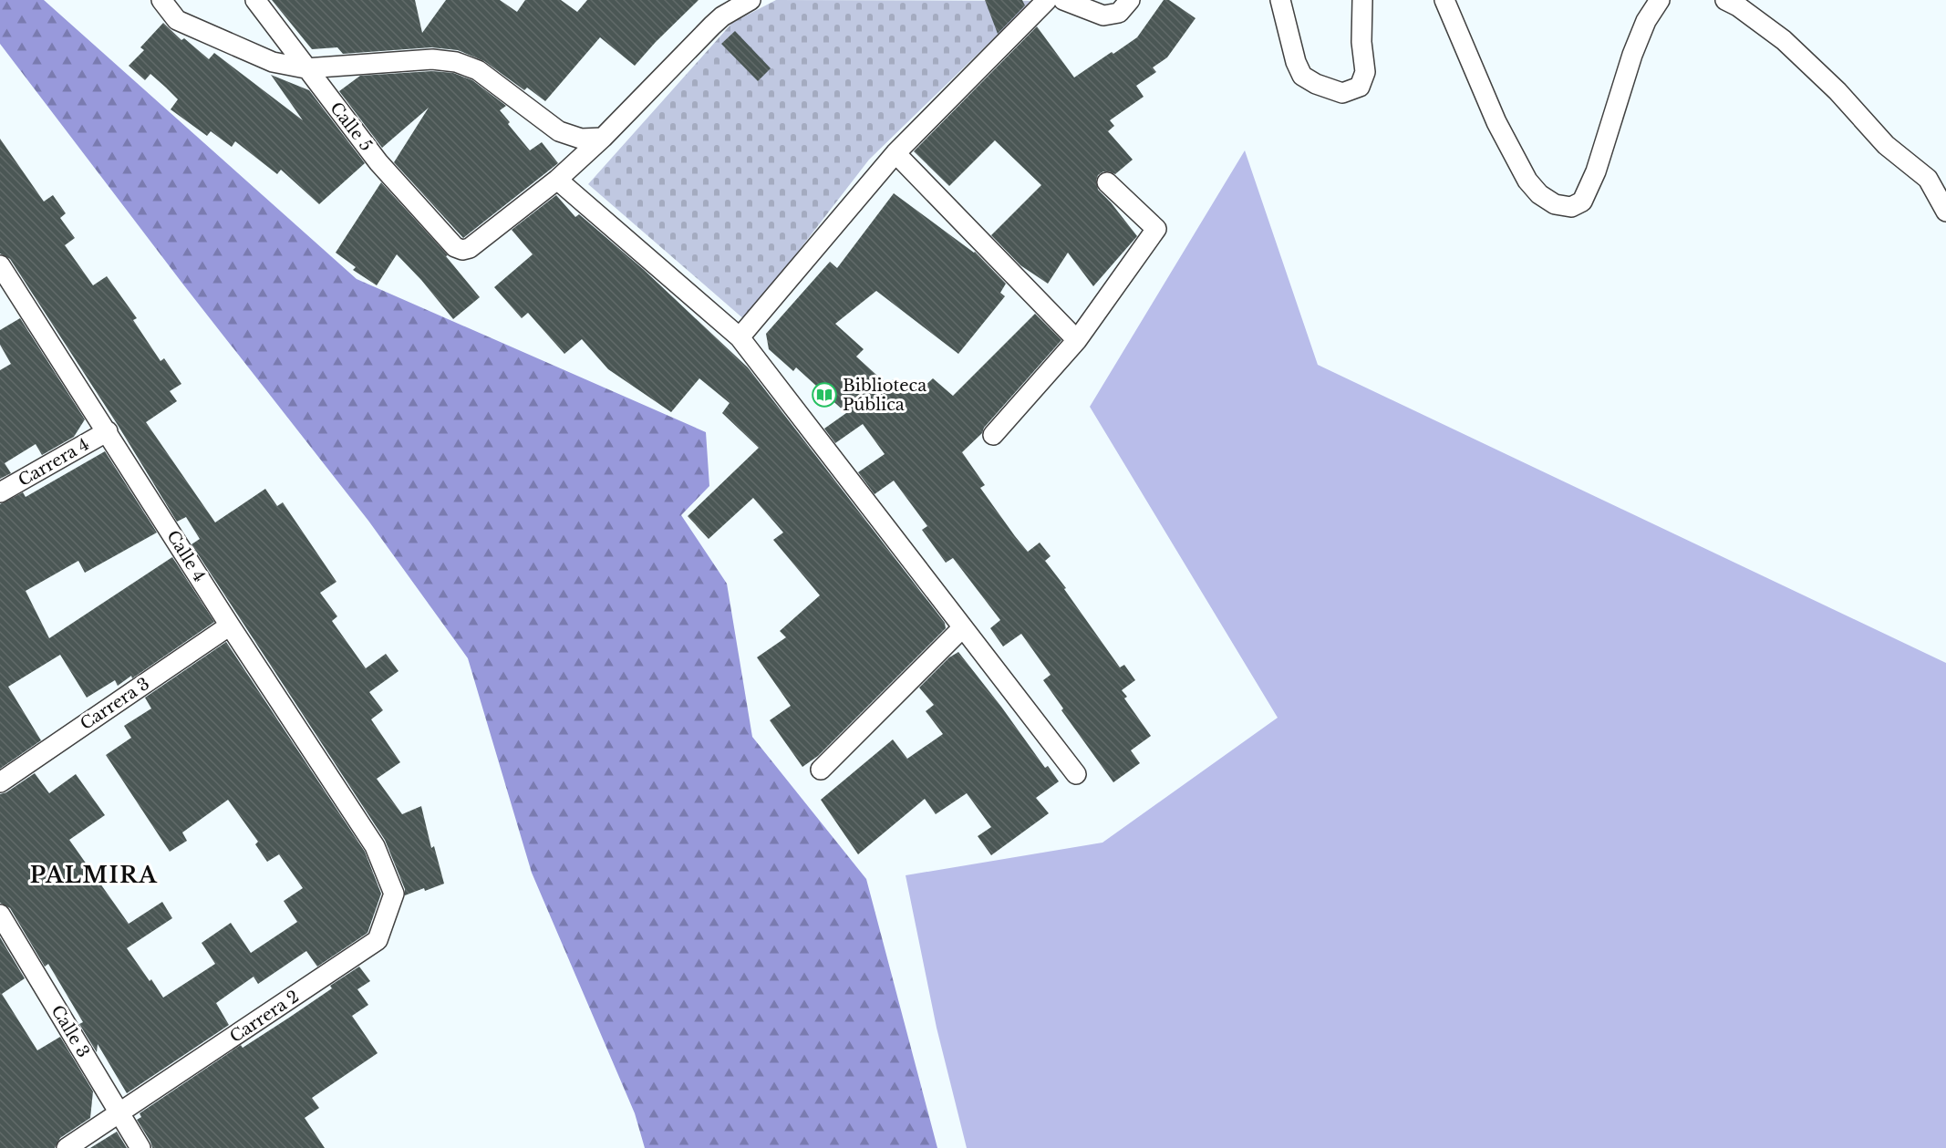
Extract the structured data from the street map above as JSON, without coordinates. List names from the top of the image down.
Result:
{
  "streets": {
    "street": [
      "Calle 5",
      "Carrera 4",
      "Calle 4",
      "Carrera 3",
      "Carrera 2",
      "Calle 3"
    ]
  },
  "crossings": [
    ["Carrera 4", "Calle 4"],
    ["Calle 4", "Carrera 3"],
    ["Calle 4", "Carrera 2"],
    ["Carrera 2", "Calle 3"]
  ],
  "districts": ["PALMIRA"],
  "places": {
    "library": ["Biblioteca Pública"]
  }
}
